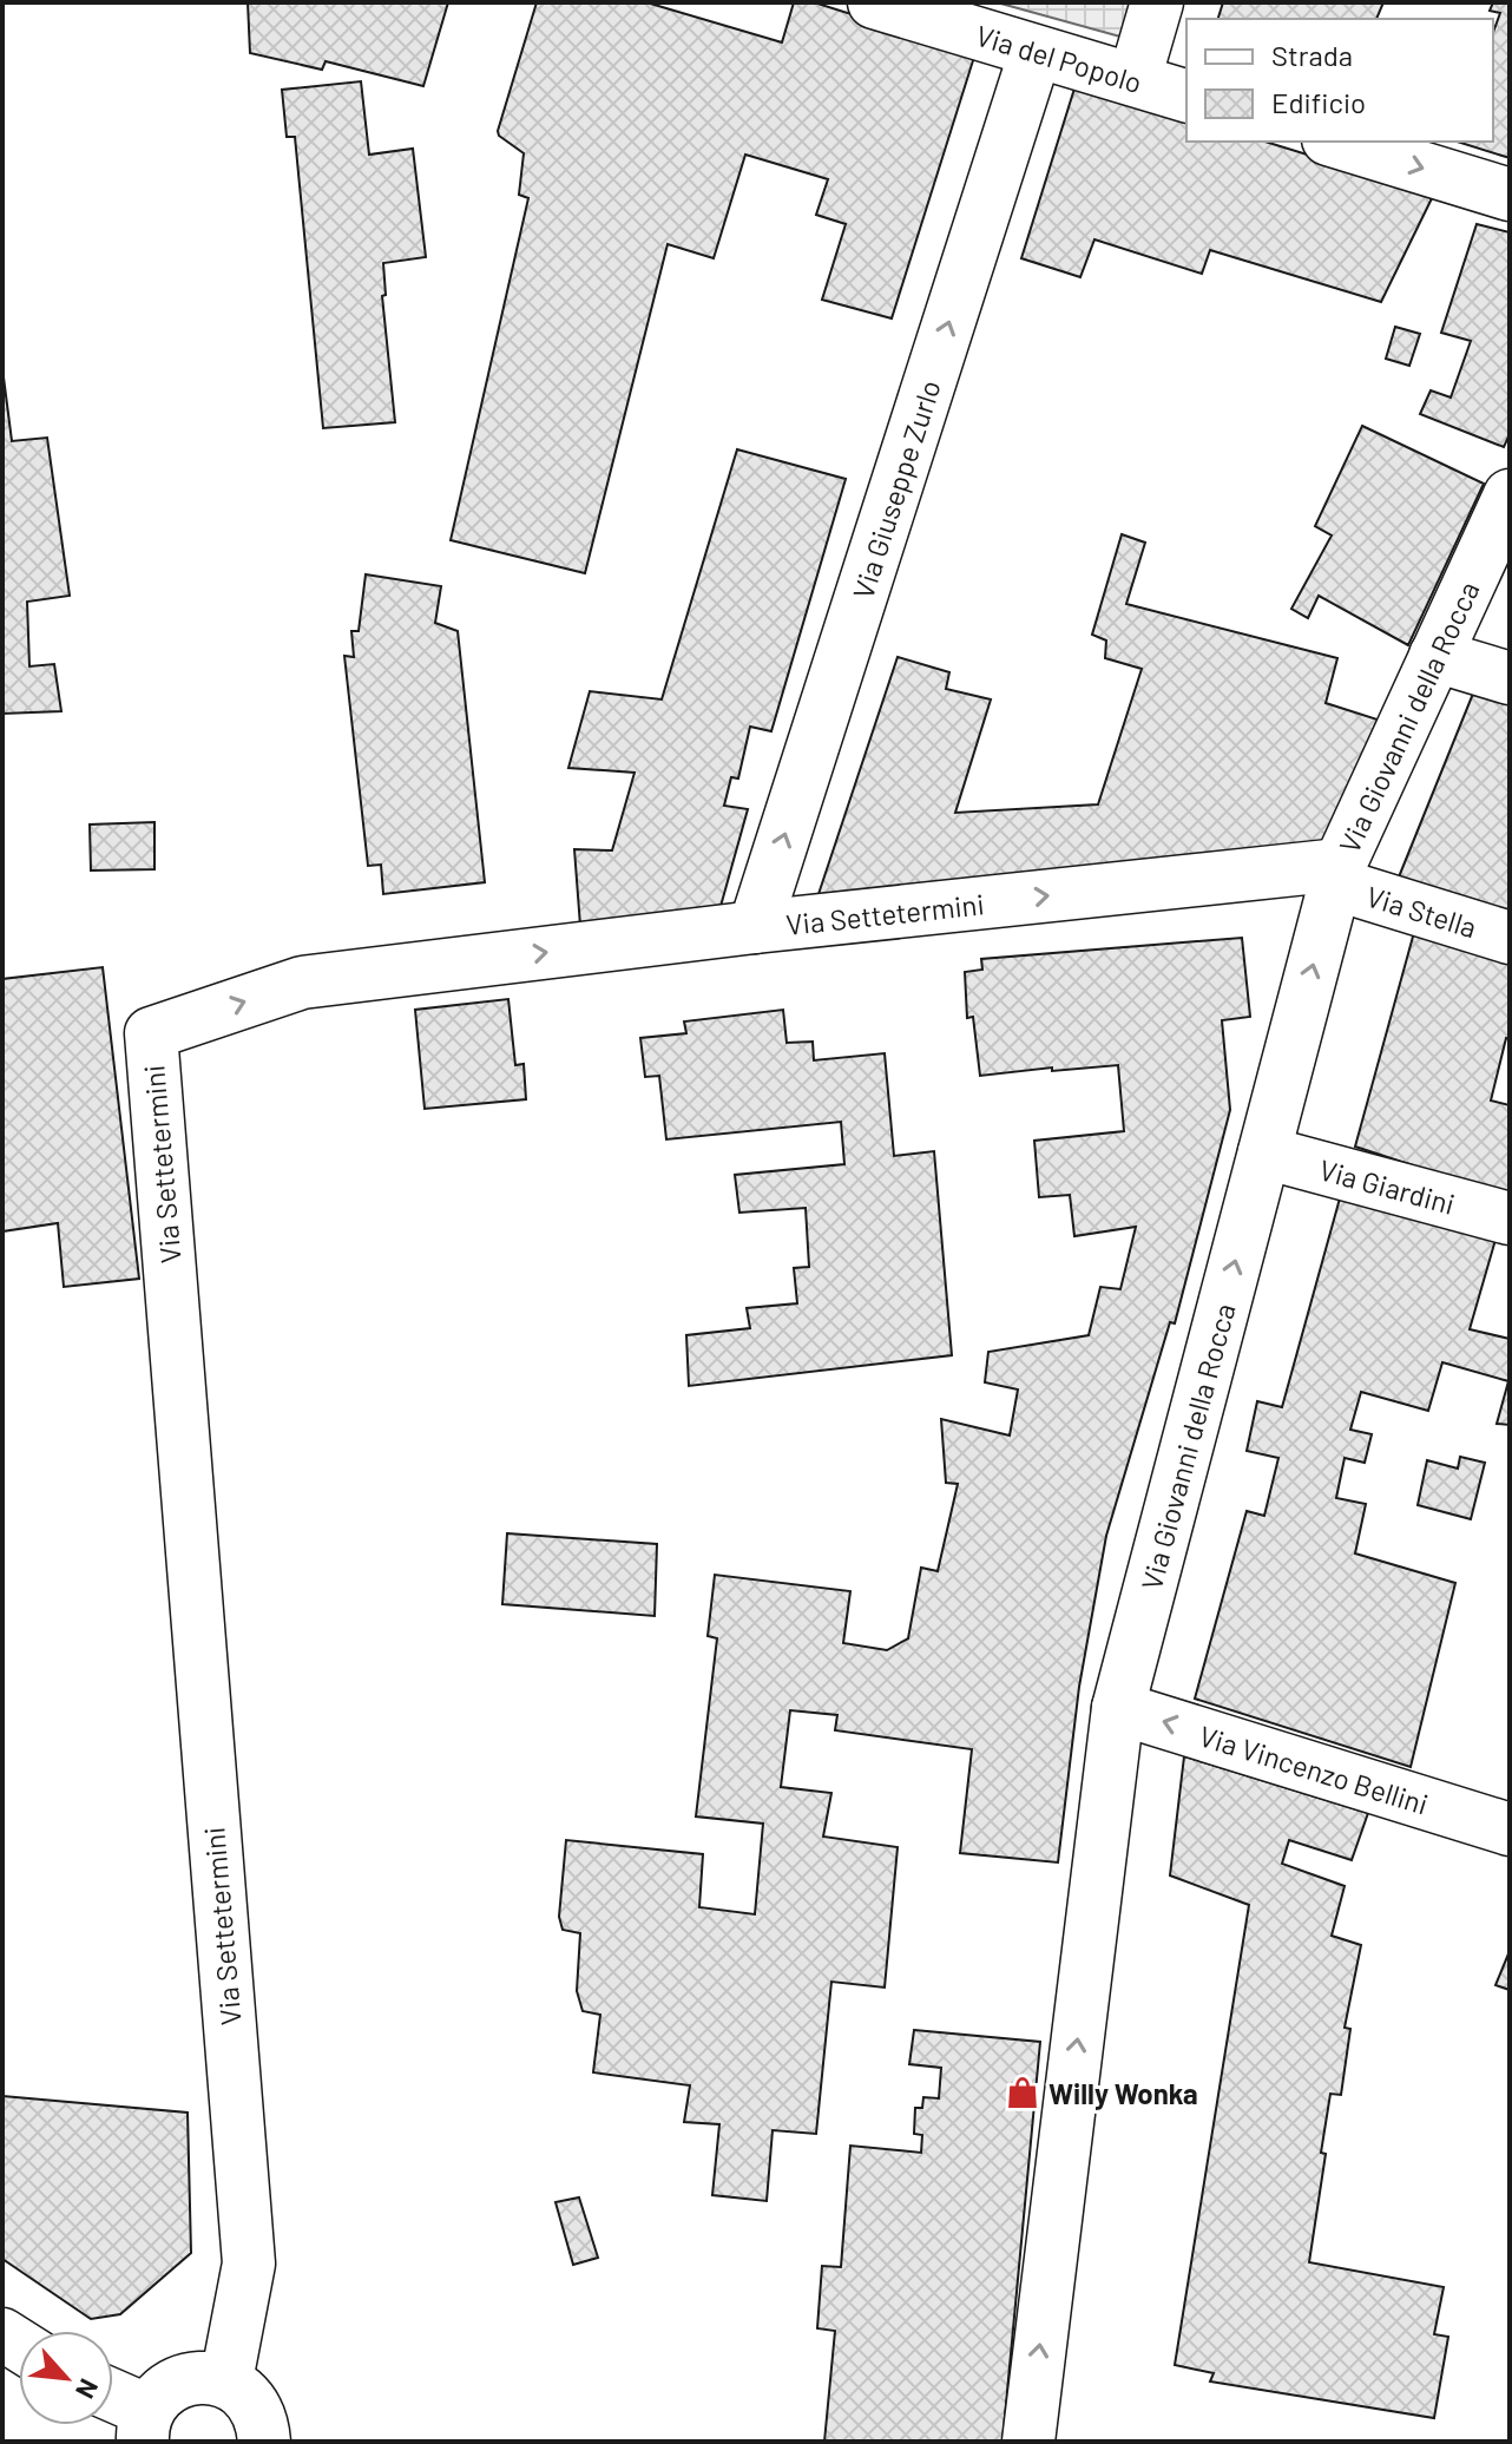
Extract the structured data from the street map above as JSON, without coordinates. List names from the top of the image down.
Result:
{
  "streets": {
    "street": [
      "Via del Popolo",
      "Via Giuseppe Zurlo",
      "Via Giovanni della Rocca",
      "Via Stella",
      "Via Settetermini",
      "Via Giardini",
      "Via Vincenzo Bellini"
    ]
  },
  "crossings": [
    ["Via del Popolo", "Via Giuseppe Zurlo"],
    ["Via Giuseppe Zurlo", "Via Settetermini"],
    ["Via Giovanni della Rocca", "Via Stella"],
    ["Via Giovanni della Rocca", "Via Settetermini"],
    ["Via Giovanni della Rocca", "Via Giardini"],
    ["Via Giovanni della Rocca", "Via Vincenzo Bellini"],
    ["Via Stella", "Via Settetermini"]
  ],
  "one_way": ["Via Giuseppe Zurlo", "Via Giovanni della Rocca", "Via Vincenzo Bellini"],
  "places": {
    "shop": ["Willy Wonka"]
  },
  "legend": ["Strada", "Edificio"],
  "north": "bottom right"
}
